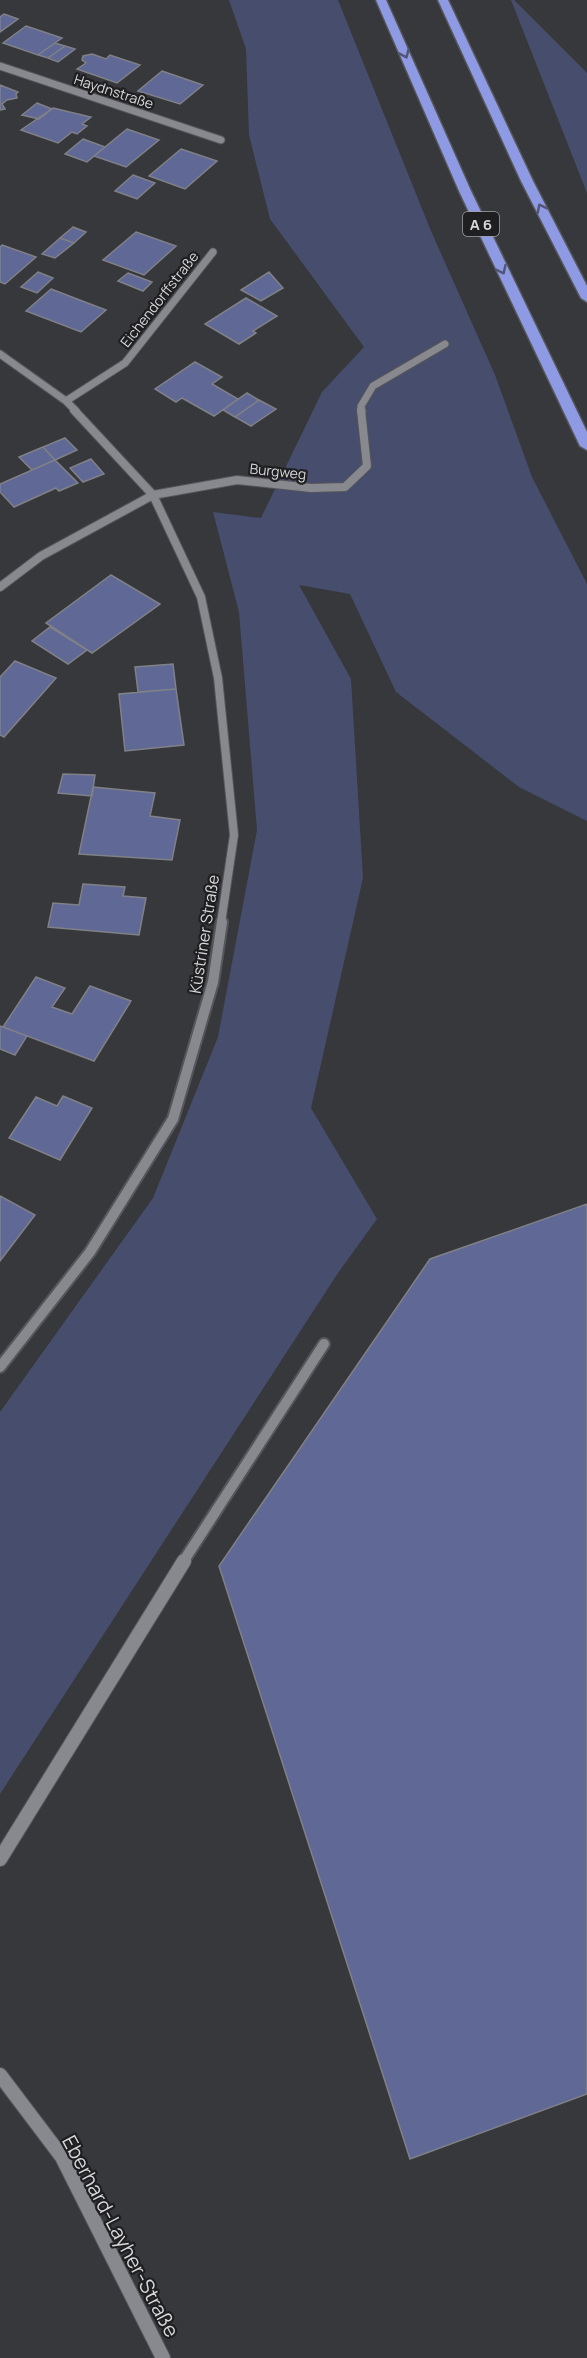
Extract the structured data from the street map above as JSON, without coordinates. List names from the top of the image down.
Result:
{
  "streets": {
    "highway": ["A 6"],
    "street": [
      "Haydnstraße",
      "Eichendorffstraße",
      "Burgweg",
      "Küstriner Straße",
      "Eberhard-Layher-Straße"
    ]
  },
  "crossings": [
    ["Burgweg", "Küstriner Straße"]
  ]
}
